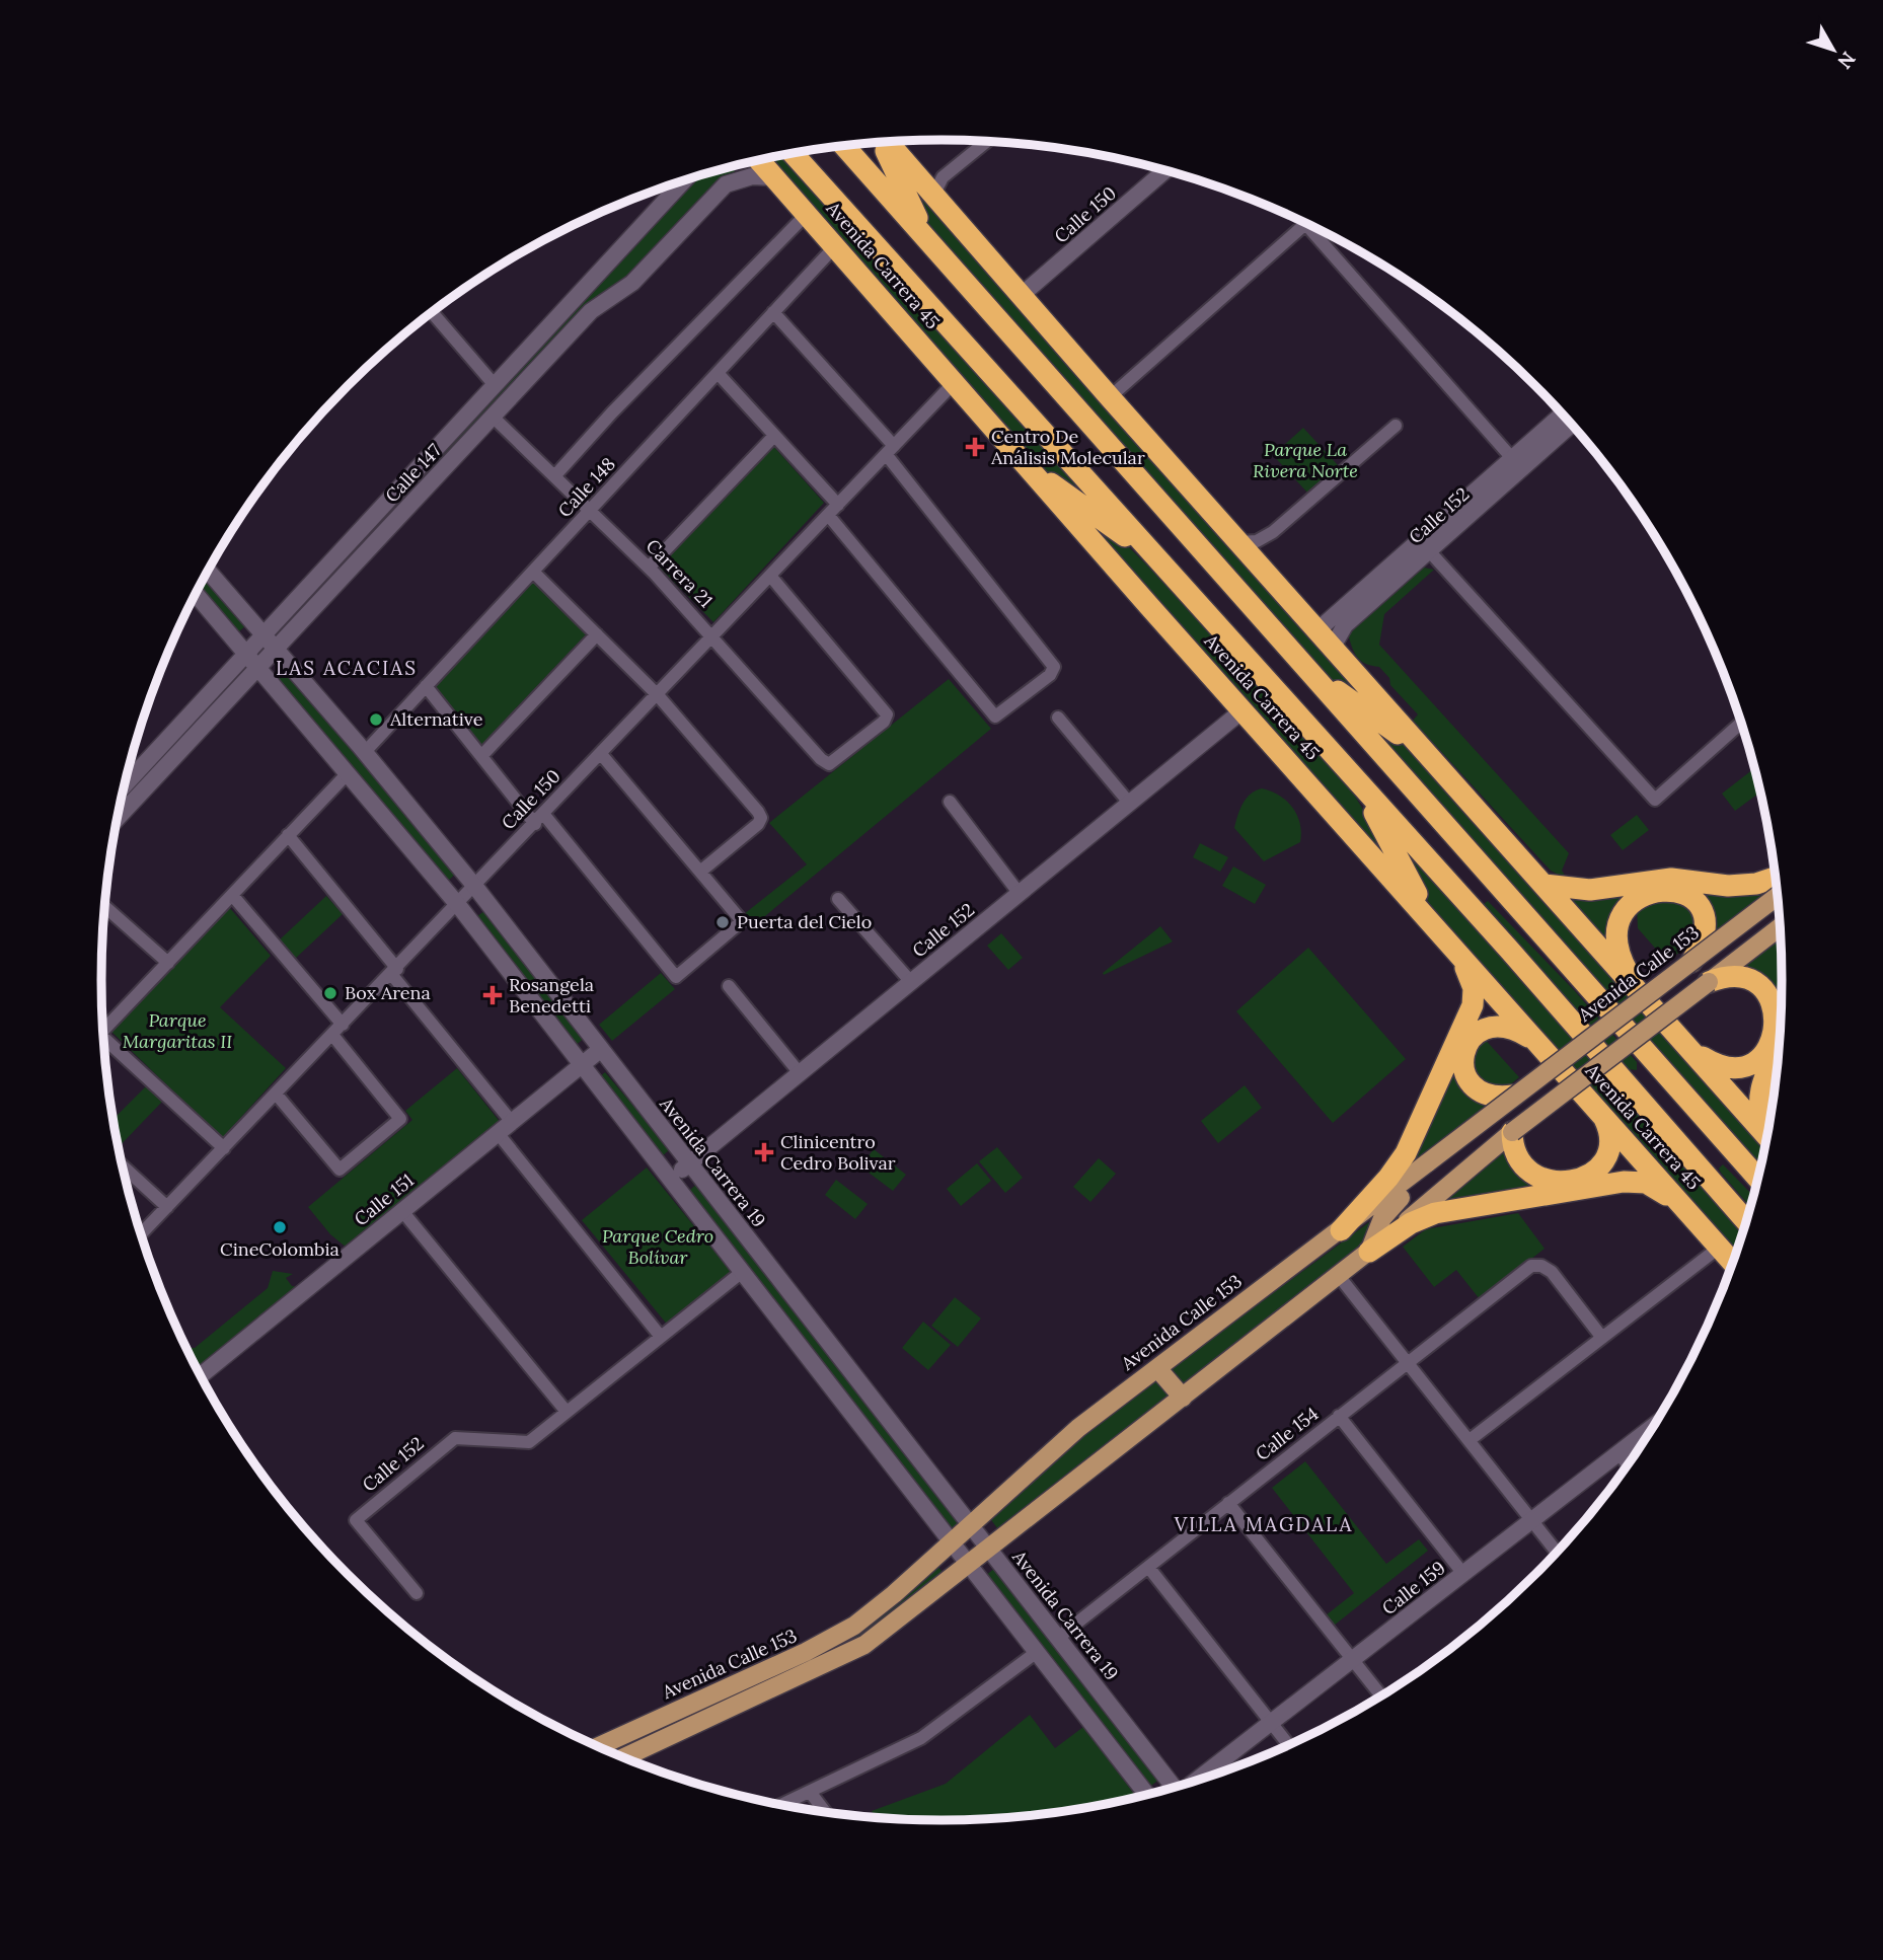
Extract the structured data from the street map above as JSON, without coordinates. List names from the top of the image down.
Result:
{
  "streets": {
    "highway": ["Avenida Carrera 45"],
    "main road": [
      "Calle 150",
      "Calle 147",
      "Calle 152",
      "Avenida Calle 153",
      "Avenida Carrera 19",
      "Calle 151",
      "Calle 159"
    ],
    "street": ["Calle 148", "Carrera 21", "Calle 154"]
  },
  "crossings": [
    ["Calle 150", "Avenida Carrera 45"],
    ["Calle 150", "Carrera 21"],
    ["Calle 150", "Avenida Carrera 19"],
    ["Avenida Carrera 45", "Calle 147"],
    ["Avenida Carrera 45", "Calle 148"],
    ["Avenida Carrera 45", "Calle 152"],
    ["Calle 147", "Carrera 21"],
    ["Calle 147", "Avenida Carrera 19"],
    ["Calle 148", "Carrera 21"],
    ["Calle 148", "Avenida Carrera 19"],
    ["Calle 152", "Avenida Carrera 19"],
    ["Avenida Calle 153", "Avenida Carrera 19"],
    ["Avenida Carrera 19", "Calle 151"],
    ["Avenida Carrera 19", "Calle 154"]
  ],
  "districts": ["LAS ACACIAS", "VILLA MAGDALA"],
  "parks": ["Parque La Rivera Norte", "Parque Margaritas II", "Parque Cedro Bolívar"],
  "places": {
    "health": ["Centro De Análisis Molecular", "Rosangela Benedetti", "Clinicentro Cedro Bolivar"],
    "other": [
      "Alternative",
      "Puerta del Cielo",
      "Box Arena",
      "CineColombia"
    ]
  },
  "north": "bottom right"
}
